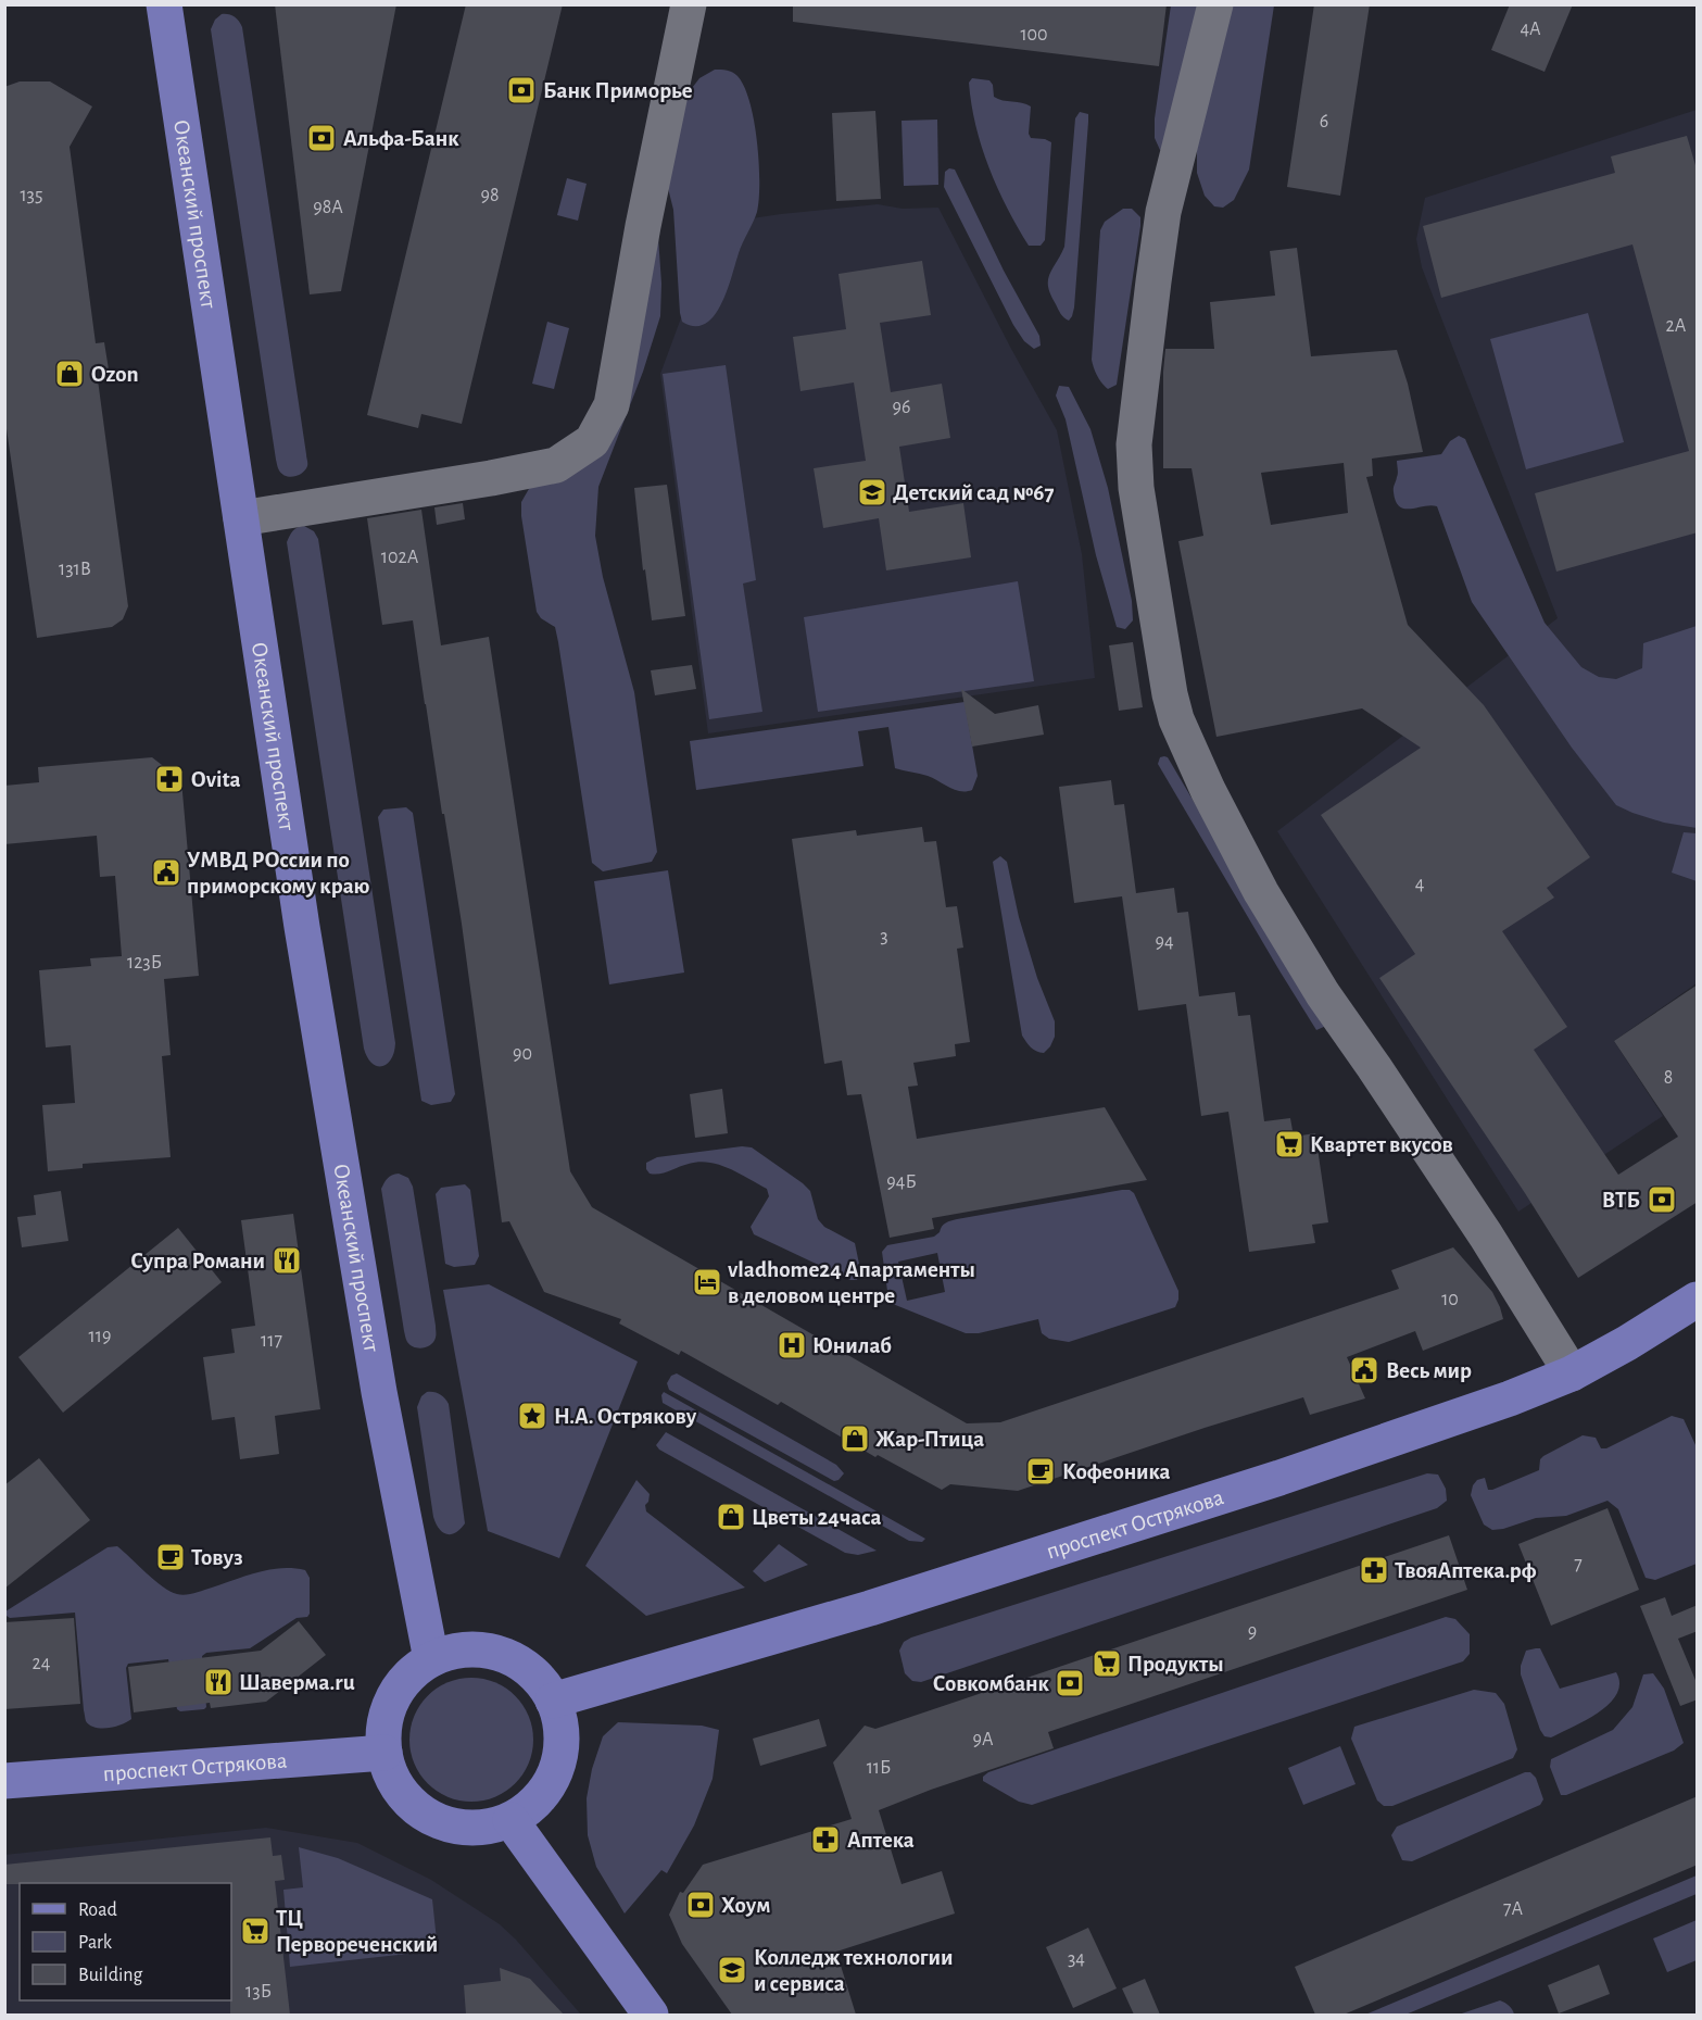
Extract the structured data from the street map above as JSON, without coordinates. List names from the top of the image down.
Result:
{
  "streets": {
    "main road": ["Океанский проспект", "проспект Острякова"]
  },
  "crossings": [
    ["Океанский проспект", "проспект Острякова"]
  ],
  "places": {
    "bank": [
      "Банк Приморье",
      "Альфа-Банк",
      "ВТБ",
      "Совкомбанк",
      "Хоум"
    ],
    "shop": ["Ozon", "Жар-Птица", "Цветы 24часа"],
    "school or university": ["Детский сад №67", "Колледж технологии и сервиса"],
    "pharmacy": ["Ovita", "ТвояАптека.рф", "Аптека"],
    "public building": ["УМВД РОссии по приморскому краю", "Весь мир"],
    "supermarket": ["Квартет вкусов", "Продукты", "ТЦ Первореченский"],
    "restaurant": ["Супра Романи", "Шаверма.ru"],
    "hotel": ["vladhome24 Апартаменты в деловом центре"],
    "hospital": ["Юнилаб"],
    "place": ["Н.А. Острякову"],
    "cafe": ["Кофеоника", "Товуз"]
  },
  "house_numbers": [
    "4А",
    "100",
    "6",
    "135",
    "98",
    "98А",
    "2А",
    "96",
    "102А",
    "131В",
    "4",
    "3",
    "94",
    "123Б",
    "90",
    "8",
    "94Б",
    "10",
    "119",
    "117",
    "7",
    "9",
    "24",
    "9А",
    "11Б",
    "7А",
    "34",
    "13Б"
  ],
  "legend": ["Road", "Park", "Building"]
}
